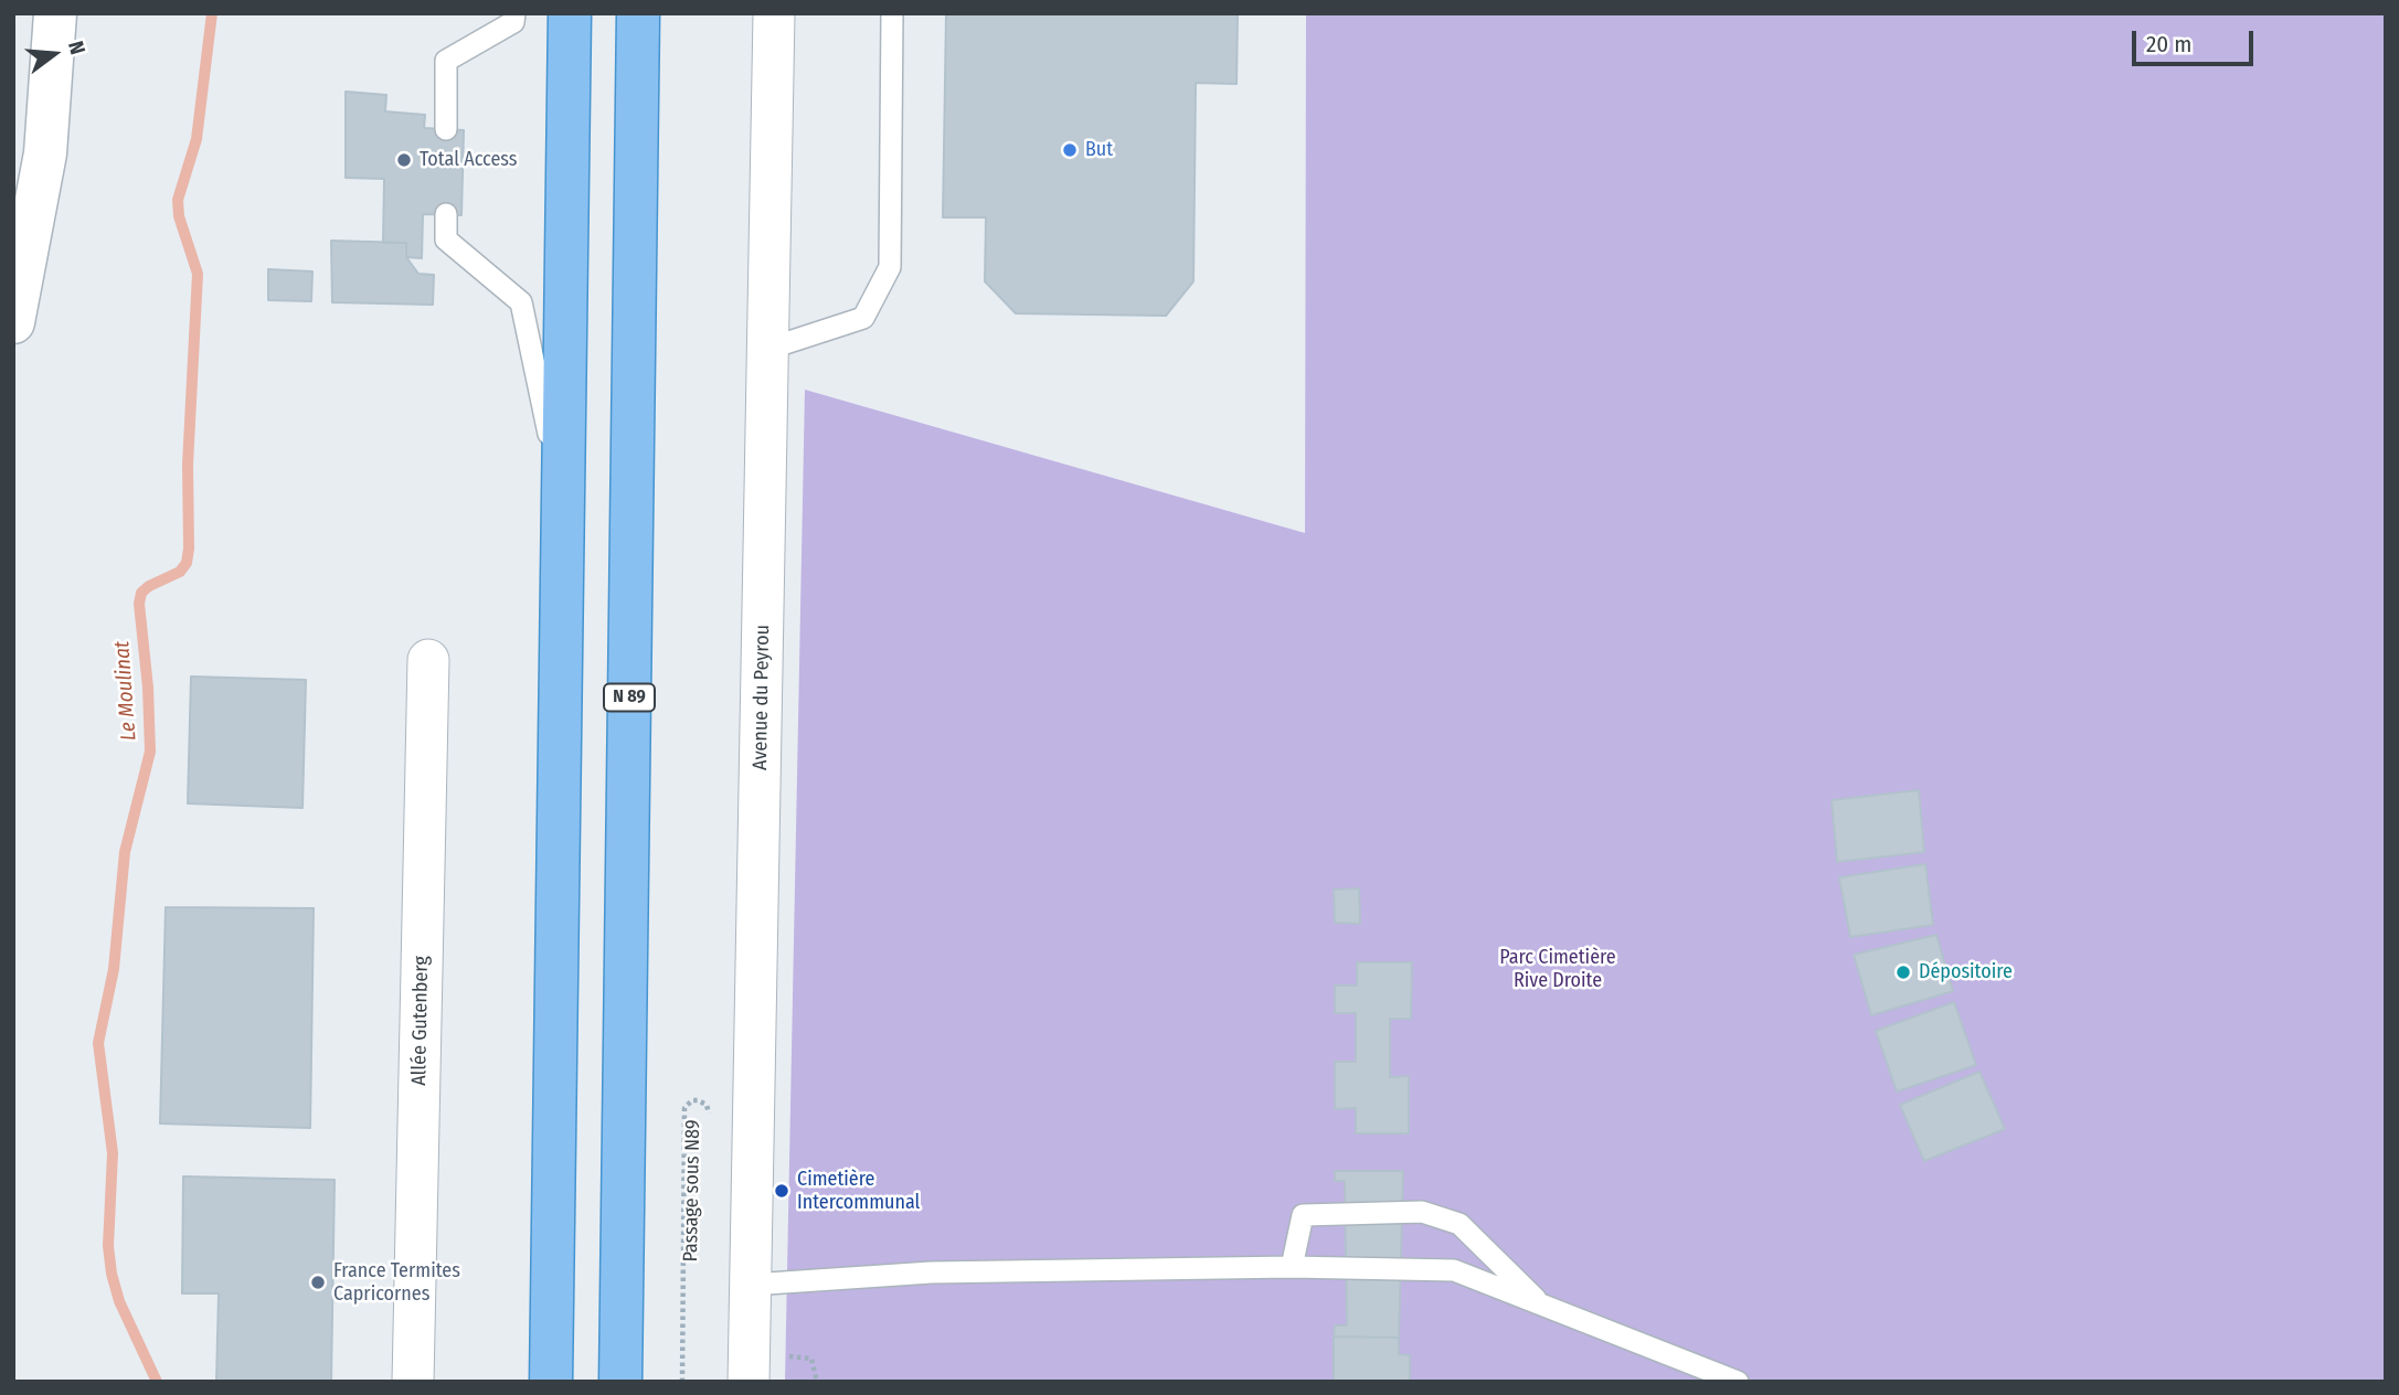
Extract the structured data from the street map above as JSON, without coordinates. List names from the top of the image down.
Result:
{
  "streets": {
    "highway": ["N 89"],
    "street": ["Avenue du Peyrou", "Allée Gutenberg"],
    "path": ["Passage sous N89"]
  },
  "water": ["Le Moulinat"],
  "parks": ["Parc Cimetière Rive Droite"],
  "places": [
    "But",
    "Total Access",
    "Dépositoire",
    "Cimetière Intercommunal",
    "France Termites Capricornes"
  ],
  "scale_bar": "20 m",
  "north": "right"
}
